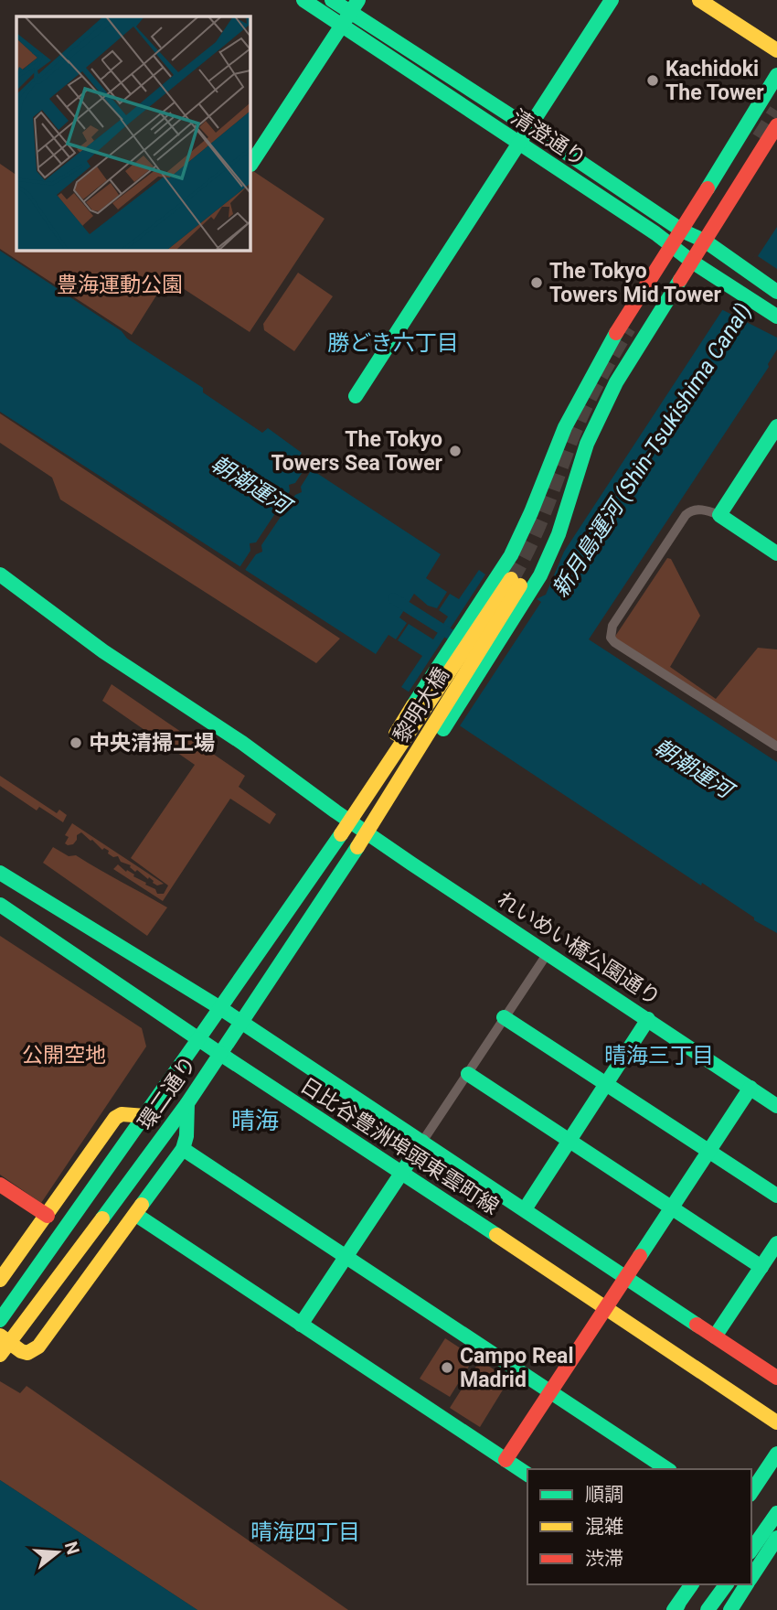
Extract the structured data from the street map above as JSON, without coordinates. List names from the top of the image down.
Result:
{
  "streets": {
    "main road": [
      "清澄通り",
      "黎明大橋",
      "れいめい橋公園通り",
      "環二通り",
      "日比谷豊洲埠頭東雲町線"
    ]
  },
  "crossings": [
    ["黎明大橋", "環二通り"],
    ["環二通り", "日比谷豊洲埠頭東雲町線"]
  ],
  "districts": [
    "勝どき六丁目",
    "晴海三丁目",
    "晴海",
    "晴海四丁目"
  ],
  "water": ["新月島運河 (Shin-Tsukishima Canal)", "朝潮運河"],
  "parks": ["豊海運動公園", "公開空地"],
  "places": [
    "Kachidoki The Tower",
    "The Tokyo Towers Mid Tower",
    "The Tokyo Towers Sea Tower",
    "中央清掃工場",
    "Campo Real Madrid"
  ],
  "legend": ["順調", "混雑", "渋滞"],
  "north": "right"
}
